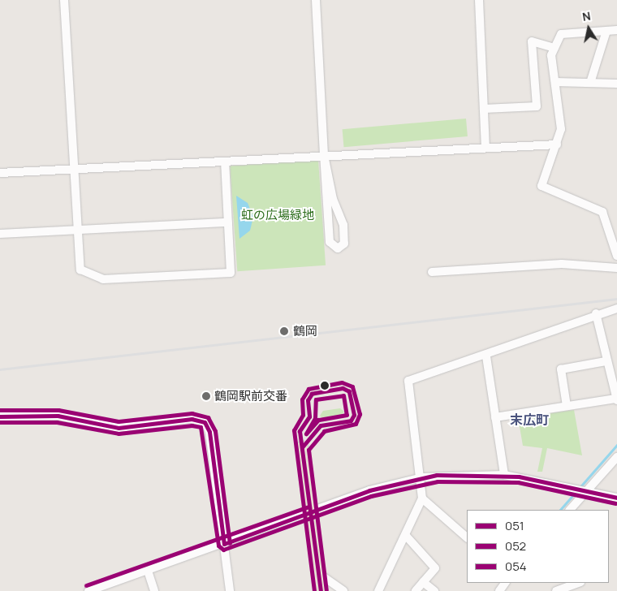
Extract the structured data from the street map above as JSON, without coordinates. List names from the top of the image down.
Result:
{
  "districts": ["末広町"],
  "parks": ["虹の広場緑地"],
  "places": ["鶴岡", "鶴岡駅前交番"],
  "lines": ["transit line 052", "transit line 051", "transit line 054"],
  "legend": ["051", "052", "054"],
  "north": "top"
}
